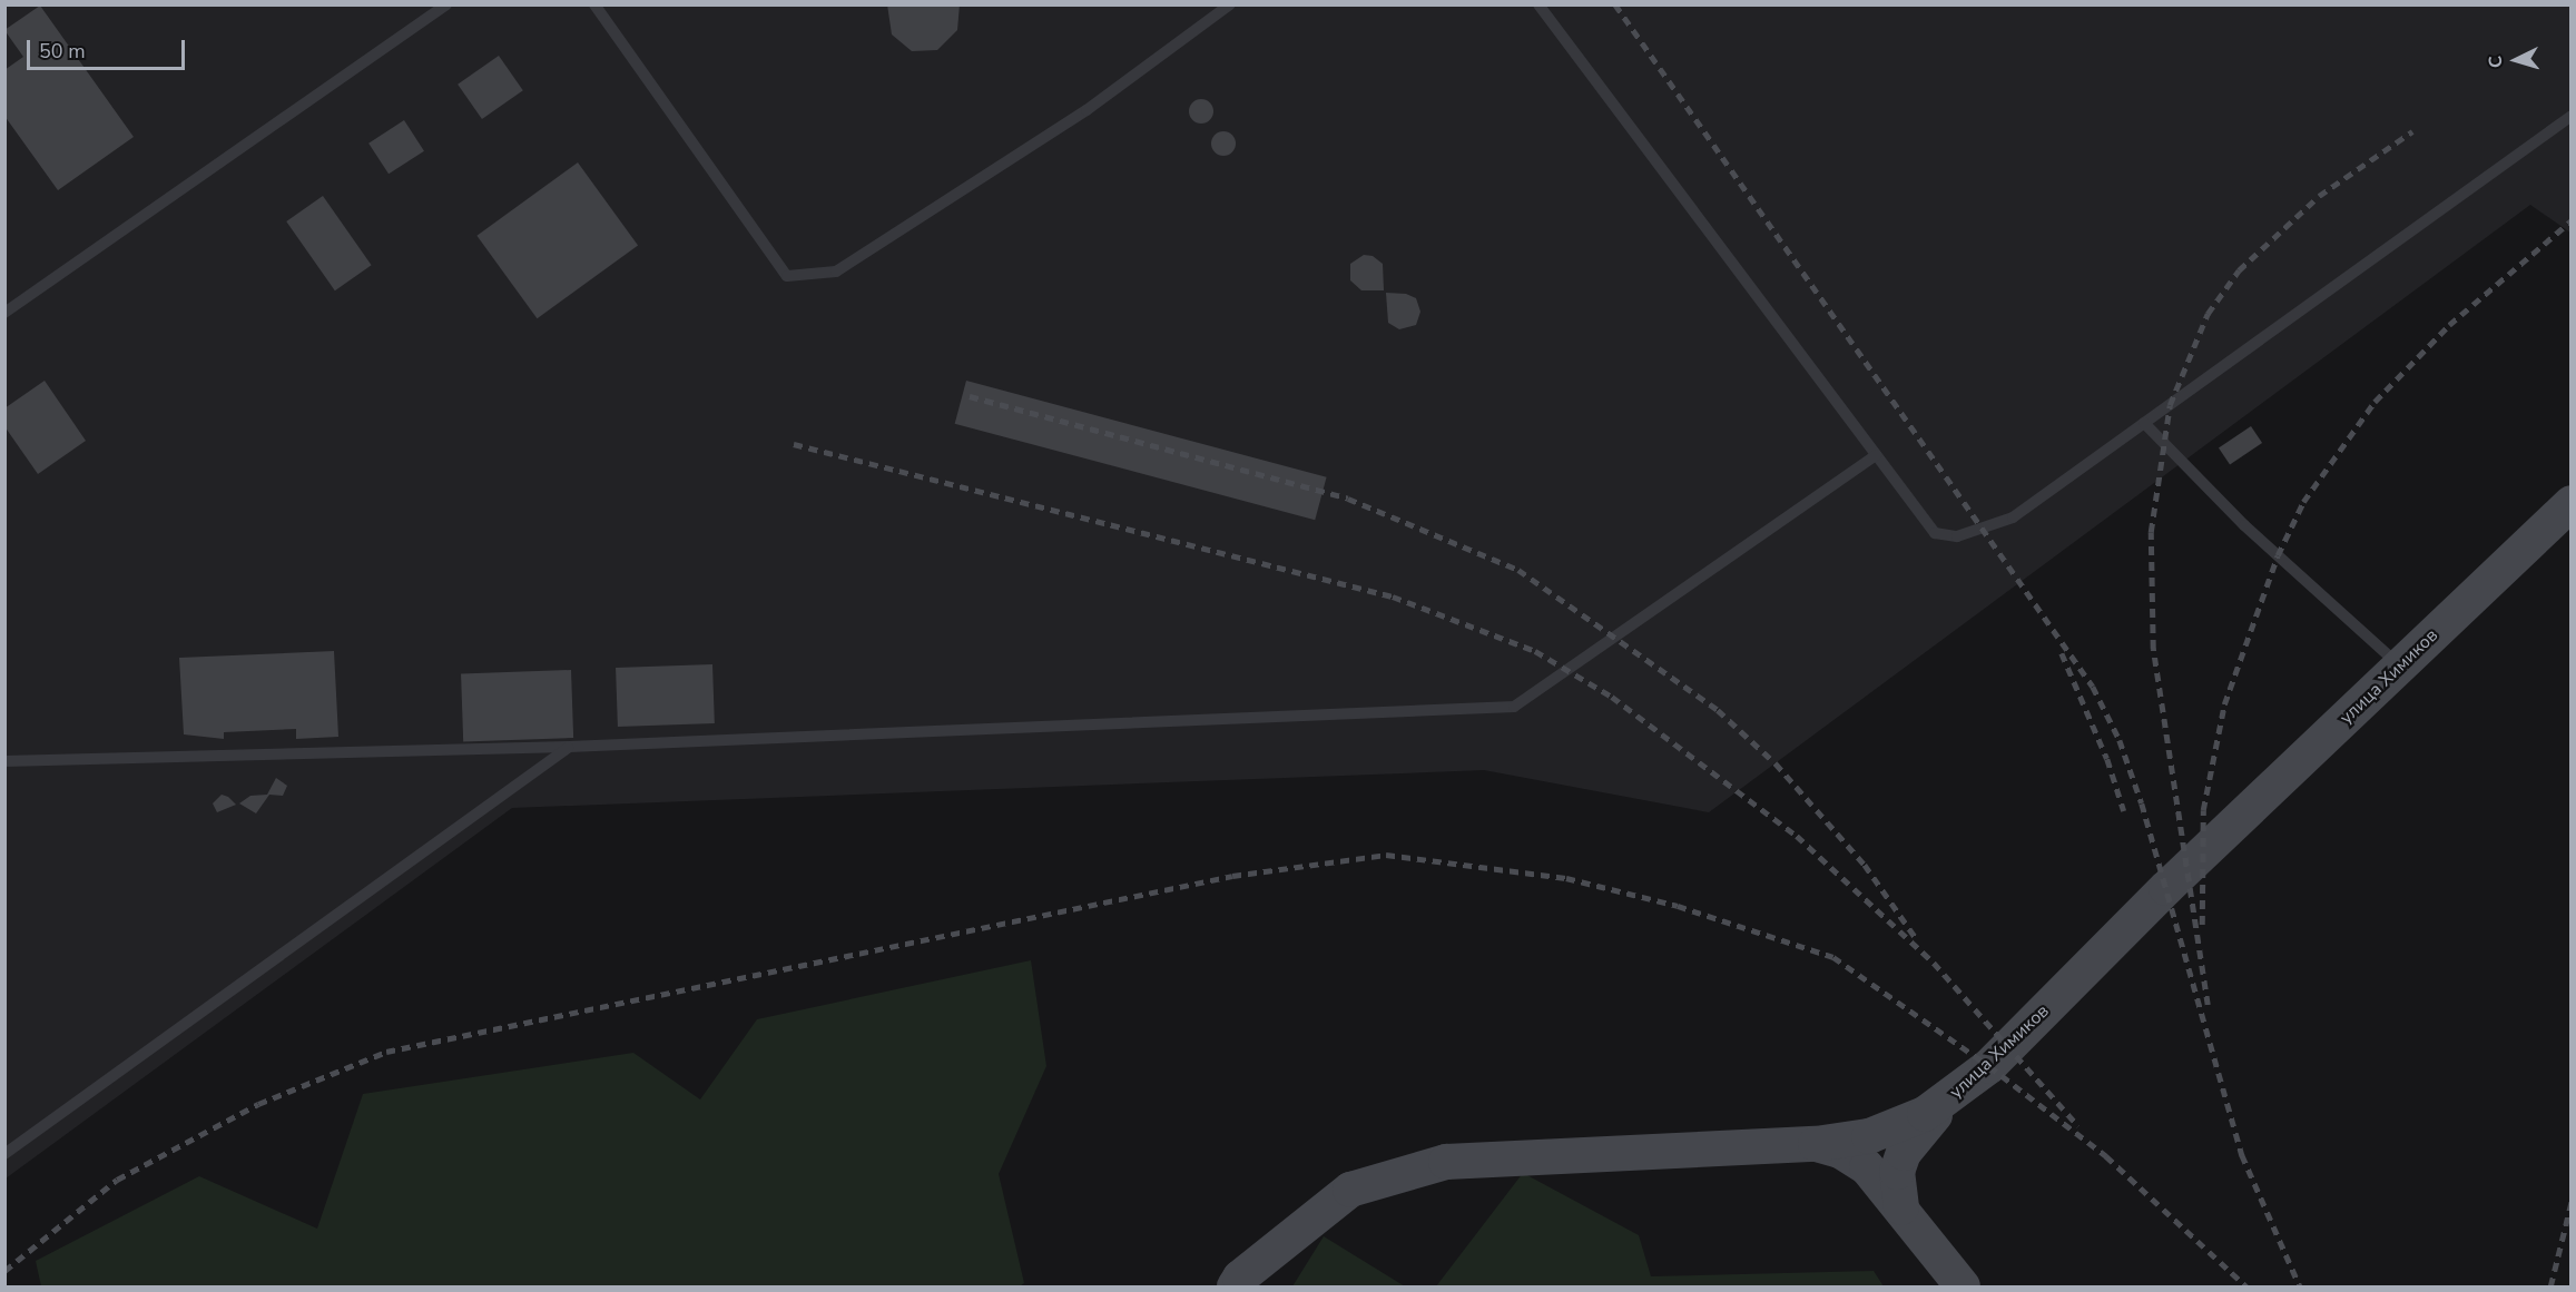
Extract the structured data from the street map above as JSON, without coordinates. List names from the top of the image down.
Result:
{
  "streets": {
    "street": ["улица Химиков"]
  },
  "scale_bar": "50 m",
  "north": "left"
}
